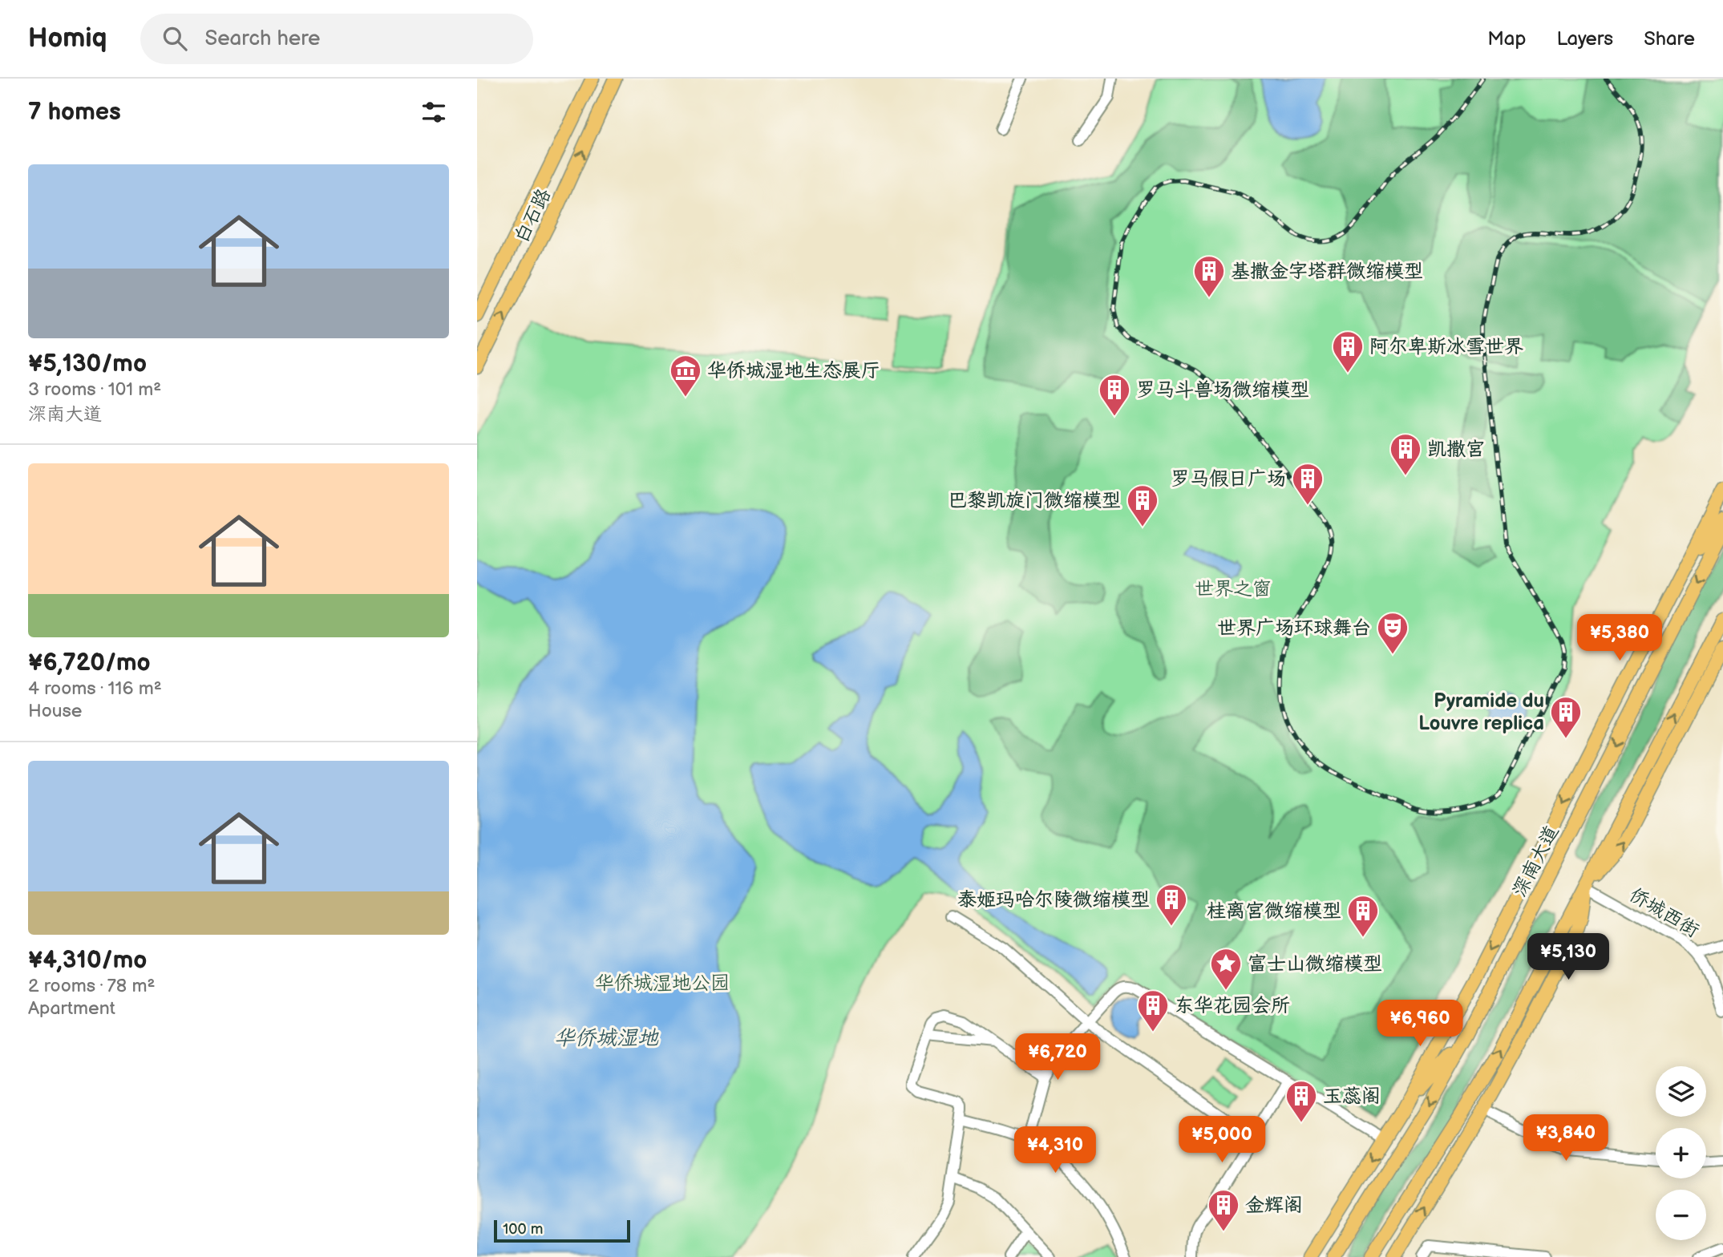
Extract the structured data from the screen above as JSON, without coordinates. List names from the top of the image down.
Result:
{
  "streets": {
    "main road": ["白石路", "深南大道"],
    "street": ["侨城西街"]
  },
  "water": ["华侨城湿地"],
  "parks": ["世界之窗", "华侨城湿地公园"],
  "places": {
    "building": [
      "基撒金字塔群微缩模型",
      "阿尔卑斯冰雪世界",
      "罗马斗兽场微缩模型",
      "凯撒宫",
      "罗马假日广场",
      "巴黎凯旋门微缩模型",
      "Pyramide du Louvre replica",
      "泰姬玛哈尔陵微缩模型",
      "桂离宫微缩模型",
      "东华花园会所",
      "玉蕊阁",
      "金辉阁"
    ],
    "museum": ["华侨城湿地生态展厅"],
    "theatre": ["世界广场环球舞台"],
    "place": ["富士山微缩模型"]
  },
  "scale_bar": "100 m",
  "page": {
    "header": "Homiq",
    "search": "Search here",
    "nav": ["Map", "Layers", "Share"],
    "heading": "7 homes",
    "list": [
      {
        "name": "¥5,130/mo",
        "note": "3 rooms · 101 m² · 深南大道"
      },
      {
        "name": "¥6,720/mo",
        "note": "4 rooms · 116 m² · House"
      },
      {
        "name": "¥4,310/mo",
        "note": "2 rooms · 78 m² · Apartment"
      }
    ],
    "price": [
      "¥5,380",
      "¥5,130",
      "¥6,960",
      "¥6,720",
      "¥3,840",
      "¥5,000",
      "¥4,310"
    ],
    "map_buttons": ["+", "−"],
    "scale": "100 m"
  }
}
